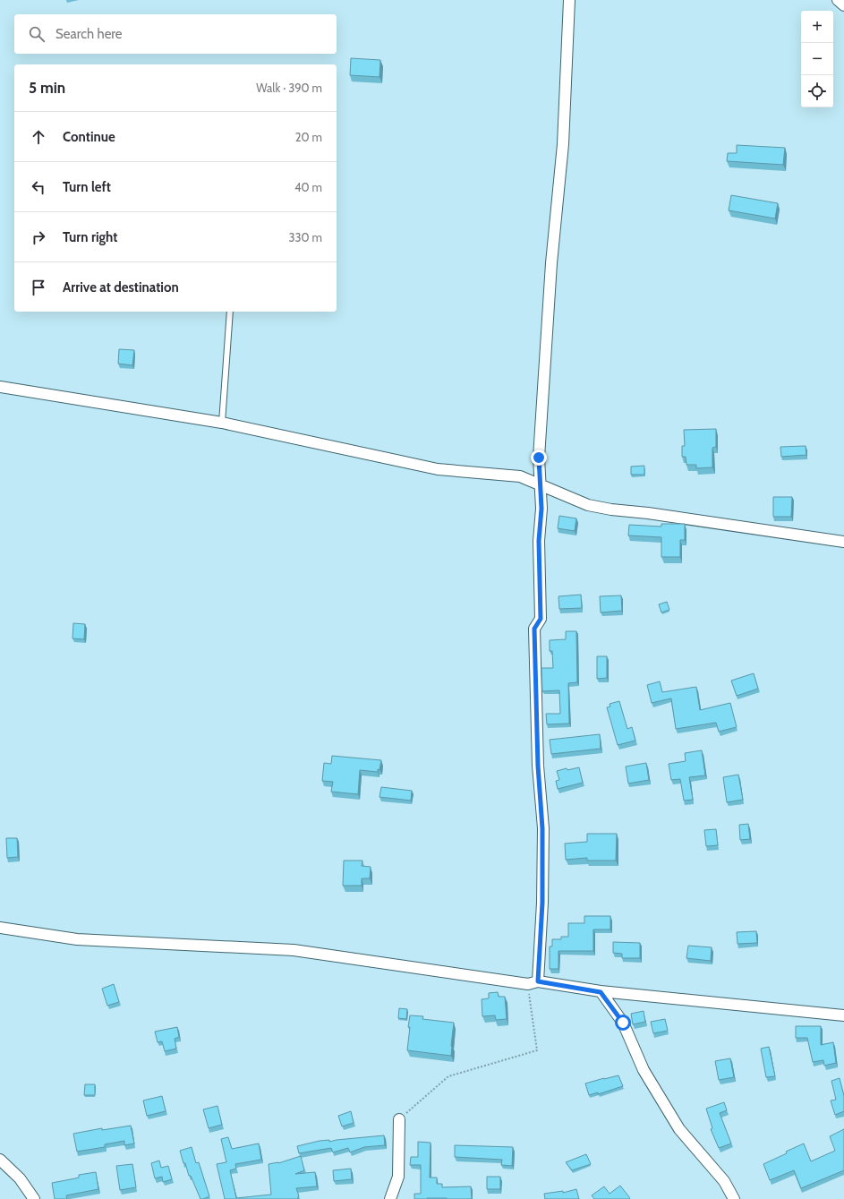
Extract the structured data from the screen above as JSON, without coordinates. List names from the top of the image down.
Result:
{
  "page": {
    "map_buttons": ["+", "−"],
    "search": "Search here",
    "heading": ["5 min", "Walk · 390 m"],
    "list": [
      ["Continue", "20 m"],
      ["Turn left", "40 m"],
      ["Turn right", "330 m"],
      "Arrive at destination"
    ]
  }
}
